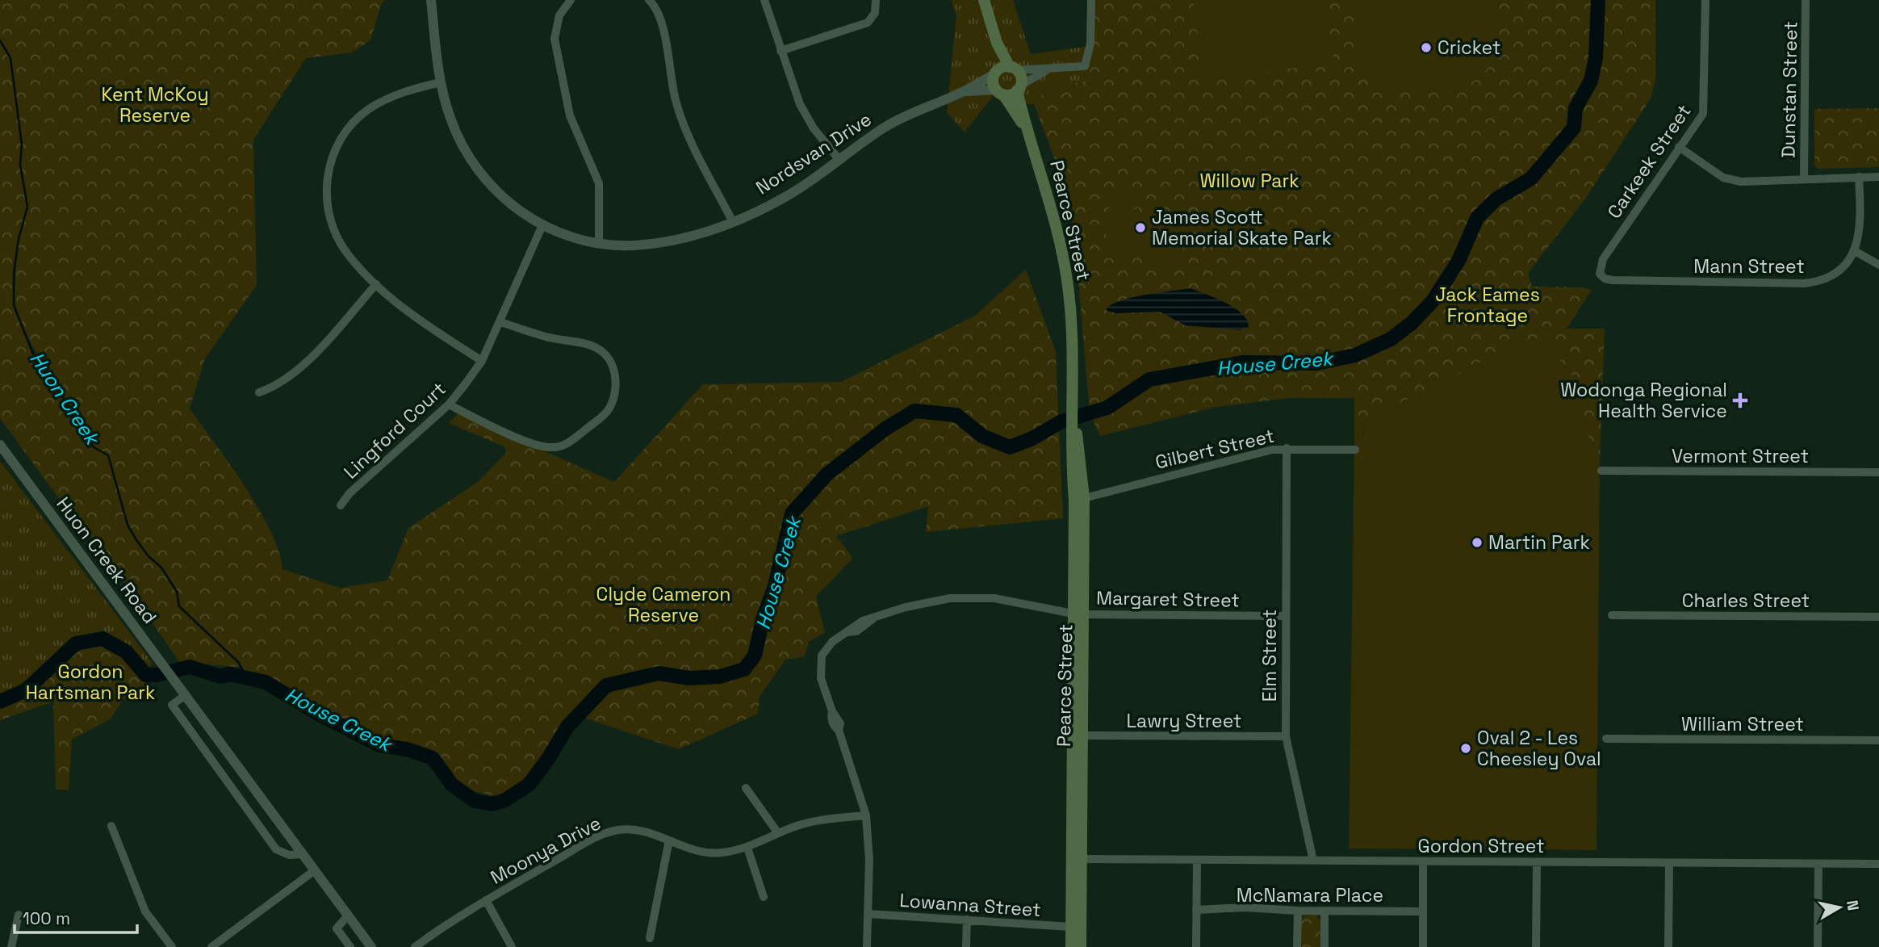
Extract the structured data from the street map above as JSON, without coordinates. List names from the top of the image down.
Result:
{
  "streets": {
    "main road": ["Pearce Street"],
    "street": [
      "Dunstan Street",
      "Nordsvan Drive",
      "Carkeek Street",
      "Mann Street",
      "Lingford Court",
      "Gilbert Street",
      "Vermont Street",
      "Huon Creek Road",
      "Margaret Street",
      "Charles Street",
      "Elm Street",
      "Lawry Street",
      "William Street",
      "Gordon Street",
      "Moonya Drive",
      "McNamara Place",
      "Lowanna Street"
    ]
  },
  "crossings": [
    ["Nordsvan Drive", "Pearce Street"],
    ["Nordsvan Drive", "Lingford Court"],
    ["Carkeek Street", "Mann Street"],
    ["Pearce Street", "Gilbert Street"],
    ["Pearce Street", "Margaret Street"],
    ["Pearce Street", "Lawry Street"],
    ["Pearce Street", "Gordon Street"],
    ["Pearce Street", "Lowanna Street"],
    ["Gilbert Street", "Elm Street"],
    ["Margaret Street", "Elm Street"],
    ["Margaret Street", "Moonya Drive"],
    ["Margaret Street", "Lowanna Street"],
    ["Elm Street", "Lawry Street"],
    ["Elm Street", "Gordon Street"]
  ],
  "water": ["House Creek", "Huon Creek"],
  "parks": [
    "Kent McKoy Reserve",
    "Willow Park",
    "Jack Eames Frontage",
    "Clyde Cameron Reserve",
    "Gordon Hartsman Park"
  ],
  "places": {
    "other": [
      "Cricket",
      "James Scott Memorial Skate Park",
      "Martin Park",
      "Oval 2 - Les Cheesley Oval"
    ],
    "health": ["Wodonga Regional Health Service"]
  },
  "scale_bar": "100 m",
  "north": "right"
}
